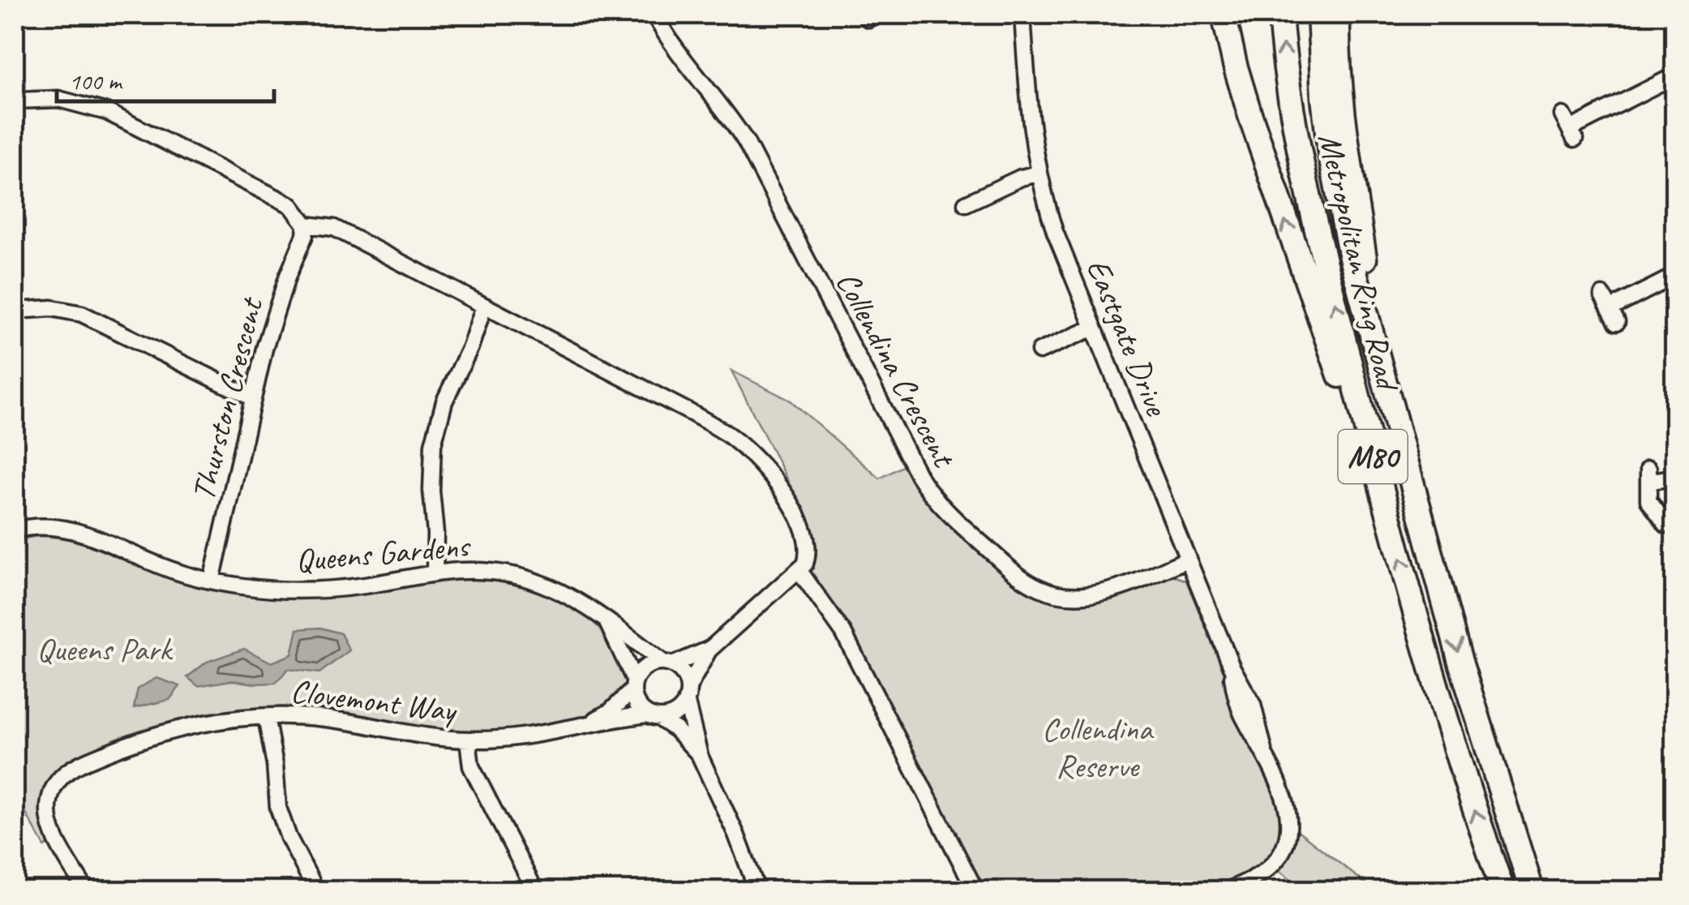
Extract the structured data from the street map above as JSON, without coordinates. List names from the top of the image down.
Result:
{
  "streets": {
    "highway": ["Metropolitan Ring Road", "M80"],
    "street": [
      "Eastgate Drive",
      "Collendina Crescent",
      "Thurston Crescent",
      "Queens Gardens",
      "Clovemont Way"
    ]
  },
  "crossings": [
    ["Metropolitan Ring Road", "M80"],
    ["Eastgate Drive", "Collendina Crescent"],
    ["Thurston Crescent", "Queens Gardens"],
    ["Queens Gardens", "Clovemont Way"]
  ],
  "parks": ["Queens Park", "Collendina Reserve"],
  "scale_bar": "100 m"
}
